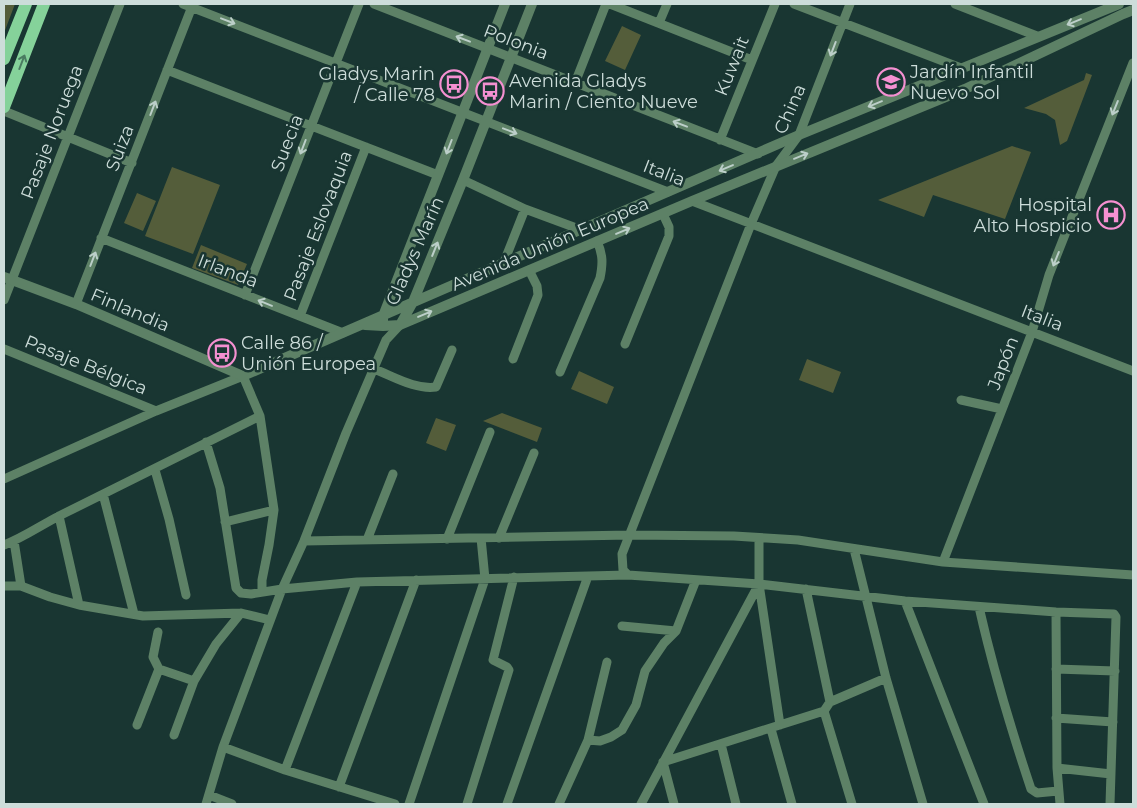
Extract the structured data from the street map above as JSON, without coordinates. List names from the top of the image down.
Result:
{
  "streets": {
    "street": [
      "Polonia",
      "Kuwait",
      "China",
      "Pasaje Noruega",
      "Suecia",
      "Suiza",
      "Italia",
      "Pasaje Eslovaquia",
      "Avenida Unión Europea",
      "Gladys Marín",
      "Irlanda",
      "Finlandia",
      "Japón",
      "Pasaje Bélgica"
    ]
  },
  "crossings": [
    ["Polonia", "Kuwait"],
    ["Polonia", "Avenida Unión Europea"],
    ["Polonia", "Gladys Marín"],
    ["China", "Italia"],
    ["China", "Avenida Unión Europea"],
    ["Pasaje Noruega", "Finlandia"],
    ["Suecia", "Italia"],
    ["Suecia", "Irlanda"],
    ["Suiza", "Italia"],
    ["Suiza", "Irlanda"],
    ["Suiza", "Finlandia"],
    ["Italia", "Avenida Unión Europea"],
    ["Italia", "Gladys Marín"],
    ["Italia", "Japón"],
    ["Pasaje Eslovaquia", "Irlanda"],
    ["Avenida Unión Europea", "Gladys Marín"],
    ["Avenida Unión Europea", "Irlanda"],
    ["Avenida Unión Europea", "Finlandia"],
    ["Avenida Unión Europea", "Pasaje Bélgica"]
  ],
  "one_way": [
    "Polonia",
    "Suecia",
    "Suiza",
    "Japón"
  ],
  "places": {
    "school or university": ["Jardín Infantil Nuevo Sol"],
    "bus stop": ["Gladys Marin / Calle 78", "Avenida Gladys Marin / Ciento Nueve", "Calle 86 / Unión Europea"],
    "hospital": ["Hospital Alto Hospicio"]
  }
}
